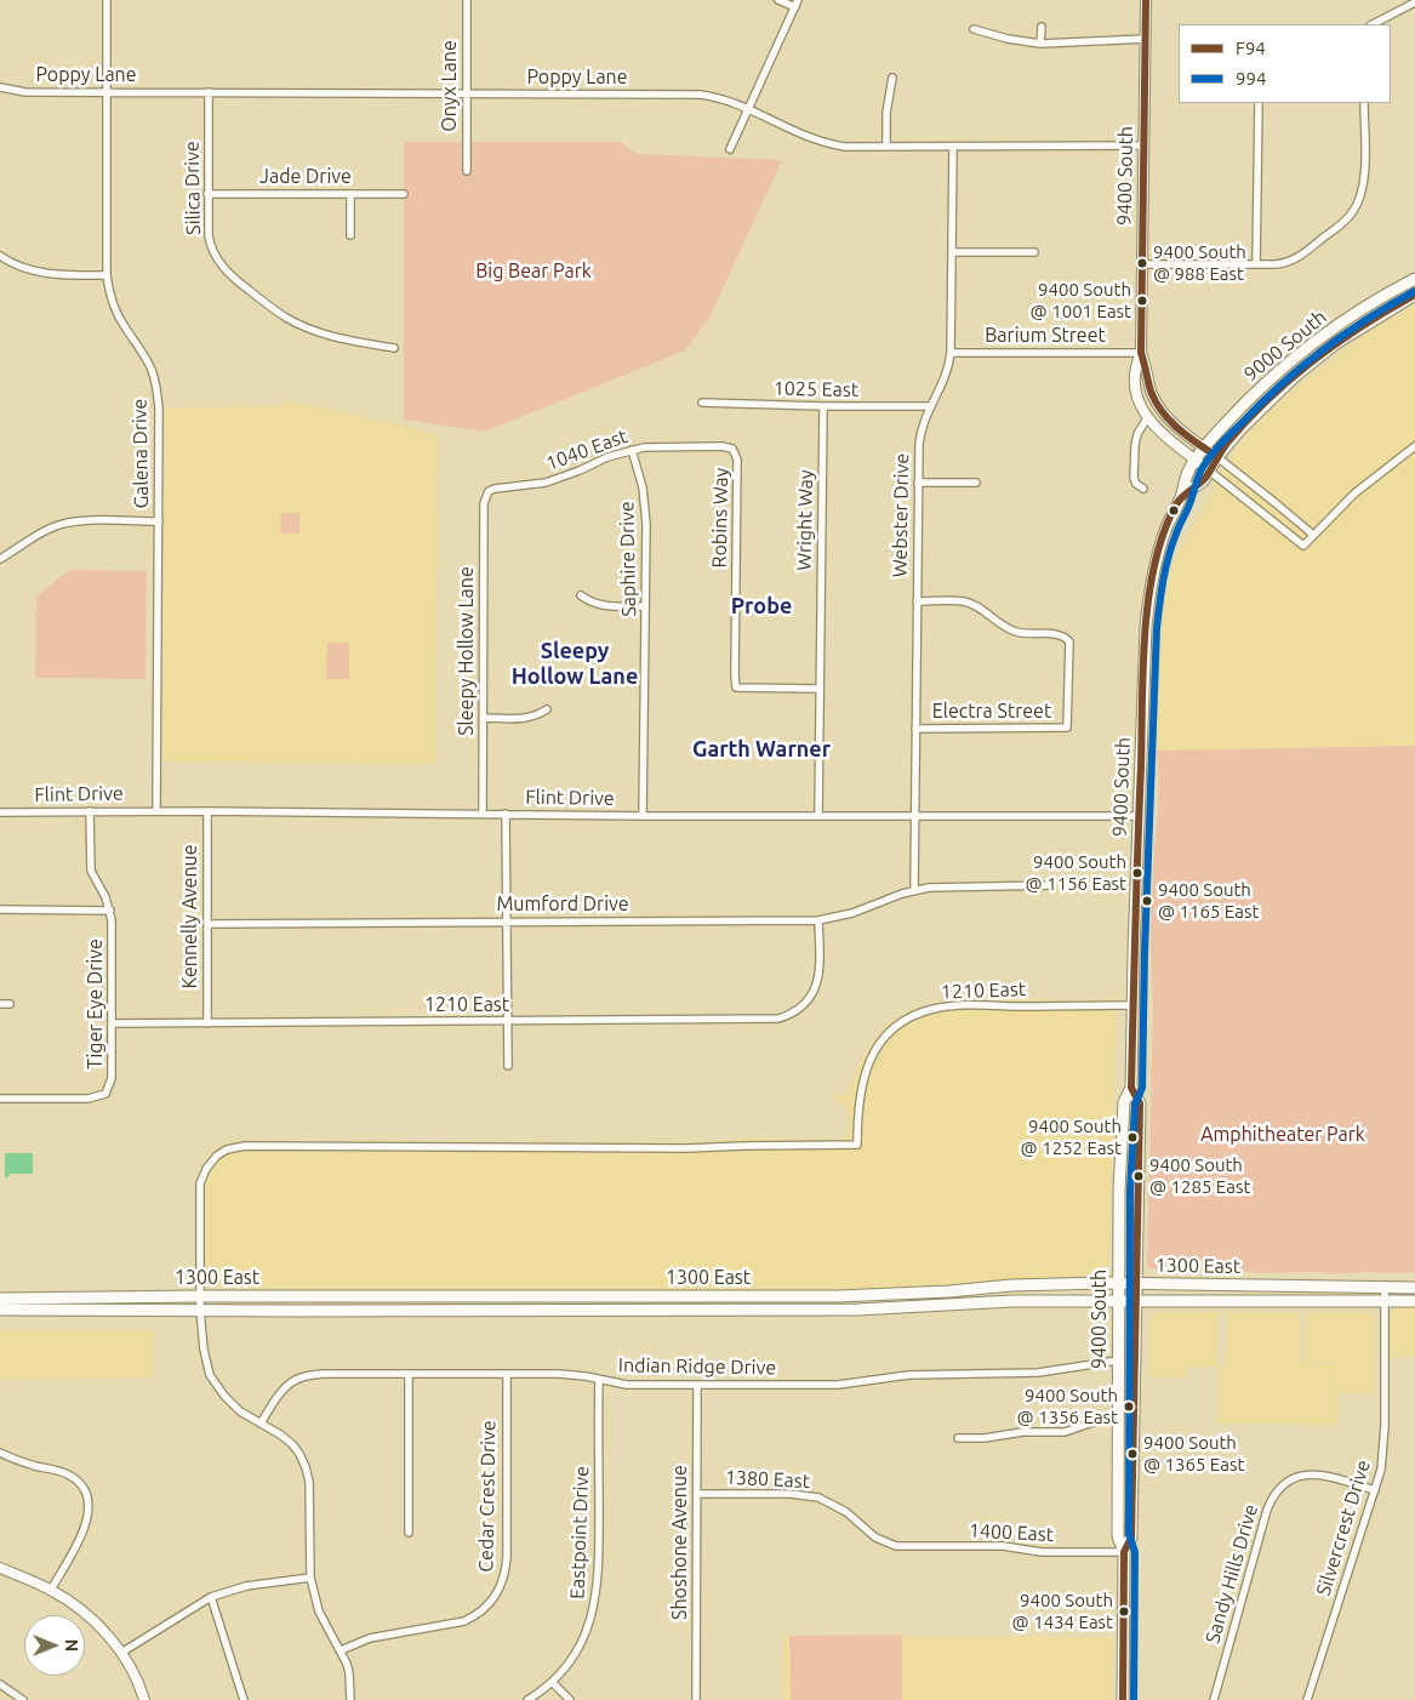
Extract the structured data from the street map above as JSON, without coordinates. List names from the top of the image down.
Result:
{
  "streets": {
    "main road": ["9400 South", "9000 South", "1300 East"],
    "street": [
      "Poppy Lane",
      "Onyx Lane",
      "Jade Drive",
      "Silica Drive",
      "Barium Street",
      "1025 East",
      "1040 East",
      "Galena Drive",
      "Webster Drive",
      "Robins Way",
      "Wright Way",
      "Saphire Drive",
      "Sleepy Hollow Lane",
      "Electra Street",
      "Flint Drive",
      "Mumford Drive",
      "Kennelly Avenue",
      "1210 East",
      "Tiger Eye Drive",
      "Indian Ridge Drive",
      "1380 East",
      "Cedar Crest Drive",
      "Silvercrest Drive",
      "Eastpoint Drive",
      "1400 East",
      "Shoshone Avenue",
      "Sandy Hills Drive"
    ]
  },
  "crossings": [
    ["Poppy Lane", "Onyx Lane"],
    ["Poppy Lane", "9400 South"],
    ["Poppy Lane", "Silica Drive"],
    ["Poppy Lane", "Galena Drive"],
    ["Poppy Lane", "Webster Drive"],
    ["9400 South", "Barium Street"],
    ["9400 South", "9000 South"],
    ["9400 South", "Flint Drive"],
    ["9400 South", "1210 East"],
    ["9400 South", "1300 East"],
    ["9400 South", "Indian Ridge Drive"],
    ["9400 South", "1400 East"],
    ["Jade Drive", "Silica Drive"],
    ["Barium Street", "Webster Drive"],
    ["1025 East", "Webster Drive"],
    ["1025 East", "Wright Way"],
    ["1040 East", "Robins Way"],
    ["1040 East", "Saphire Drive"],
    ["1040 East", "Sleepy Hollow Lane"],
    ["Galena Drive", "Flint Drive"],
    ["Webster Drive", "Electra Street"],
    ["Webster Drive", "Flint Drive"],
    ["Webster Drive", "Mumford Drive"],
    ["Robins Way", "Wright Way"],
    ["Wright Way", "Flint Drive"],
    ["Saphire Drive", "Flint Drive"],
    ["Sleepy Hollow Lane", "Flint Drive"],
    ["Flint Drive", "Kennelly Avenue"],
    ["Flint Drive", "Tiger Eye Drive"],
    ["Mumford Drive", "Kennelly Avenue"],
    ["Mumford Drive", "1210 East"],
    ["Kennelly Avenue", "1210 East"],
    ["1210 East", "Tiger Eye Drive"],
    ["1210 East", "1300 East"],
    ["1300 East", "Silvercrest Drive"],
    ["Indian Ridge Drive", "Cedar Crest Drive"],
    ["Indian Ridge Drive", "Eastpoint Drive"],
    ["Indian Ridge Drive", "Shoshone Avenue"],
    ["1380 East", "1400 East"],
    ["1380 East", "Shoshone Avenue"],
    ["Silvercrest Drive", "Sandy Hills Drive"]
  ],
  "districts": ["Probe", "Sleepy Hollow Lane", "Garth Warner"],
  "parks": ["Big Bear Park", "Amphitheater Park"],
  "places": [
    "9400 South @ 988 East",
    "9400 South @ 1001 East",
    "9400 South @ 1156 East",
    "9400 South @ 1165 East",
    "9400 South @ 1252 East",
    "9400 South @ 1285 East",
    "9400 South @ 1356 East",
    "9400 South @ 1365 East",
    "9400 South @ 1434 East"
  ],
  "lines": ["transit line F94", "transit line 994"],
  "legend": ["F94", "994"],
  "north": "right"
}
